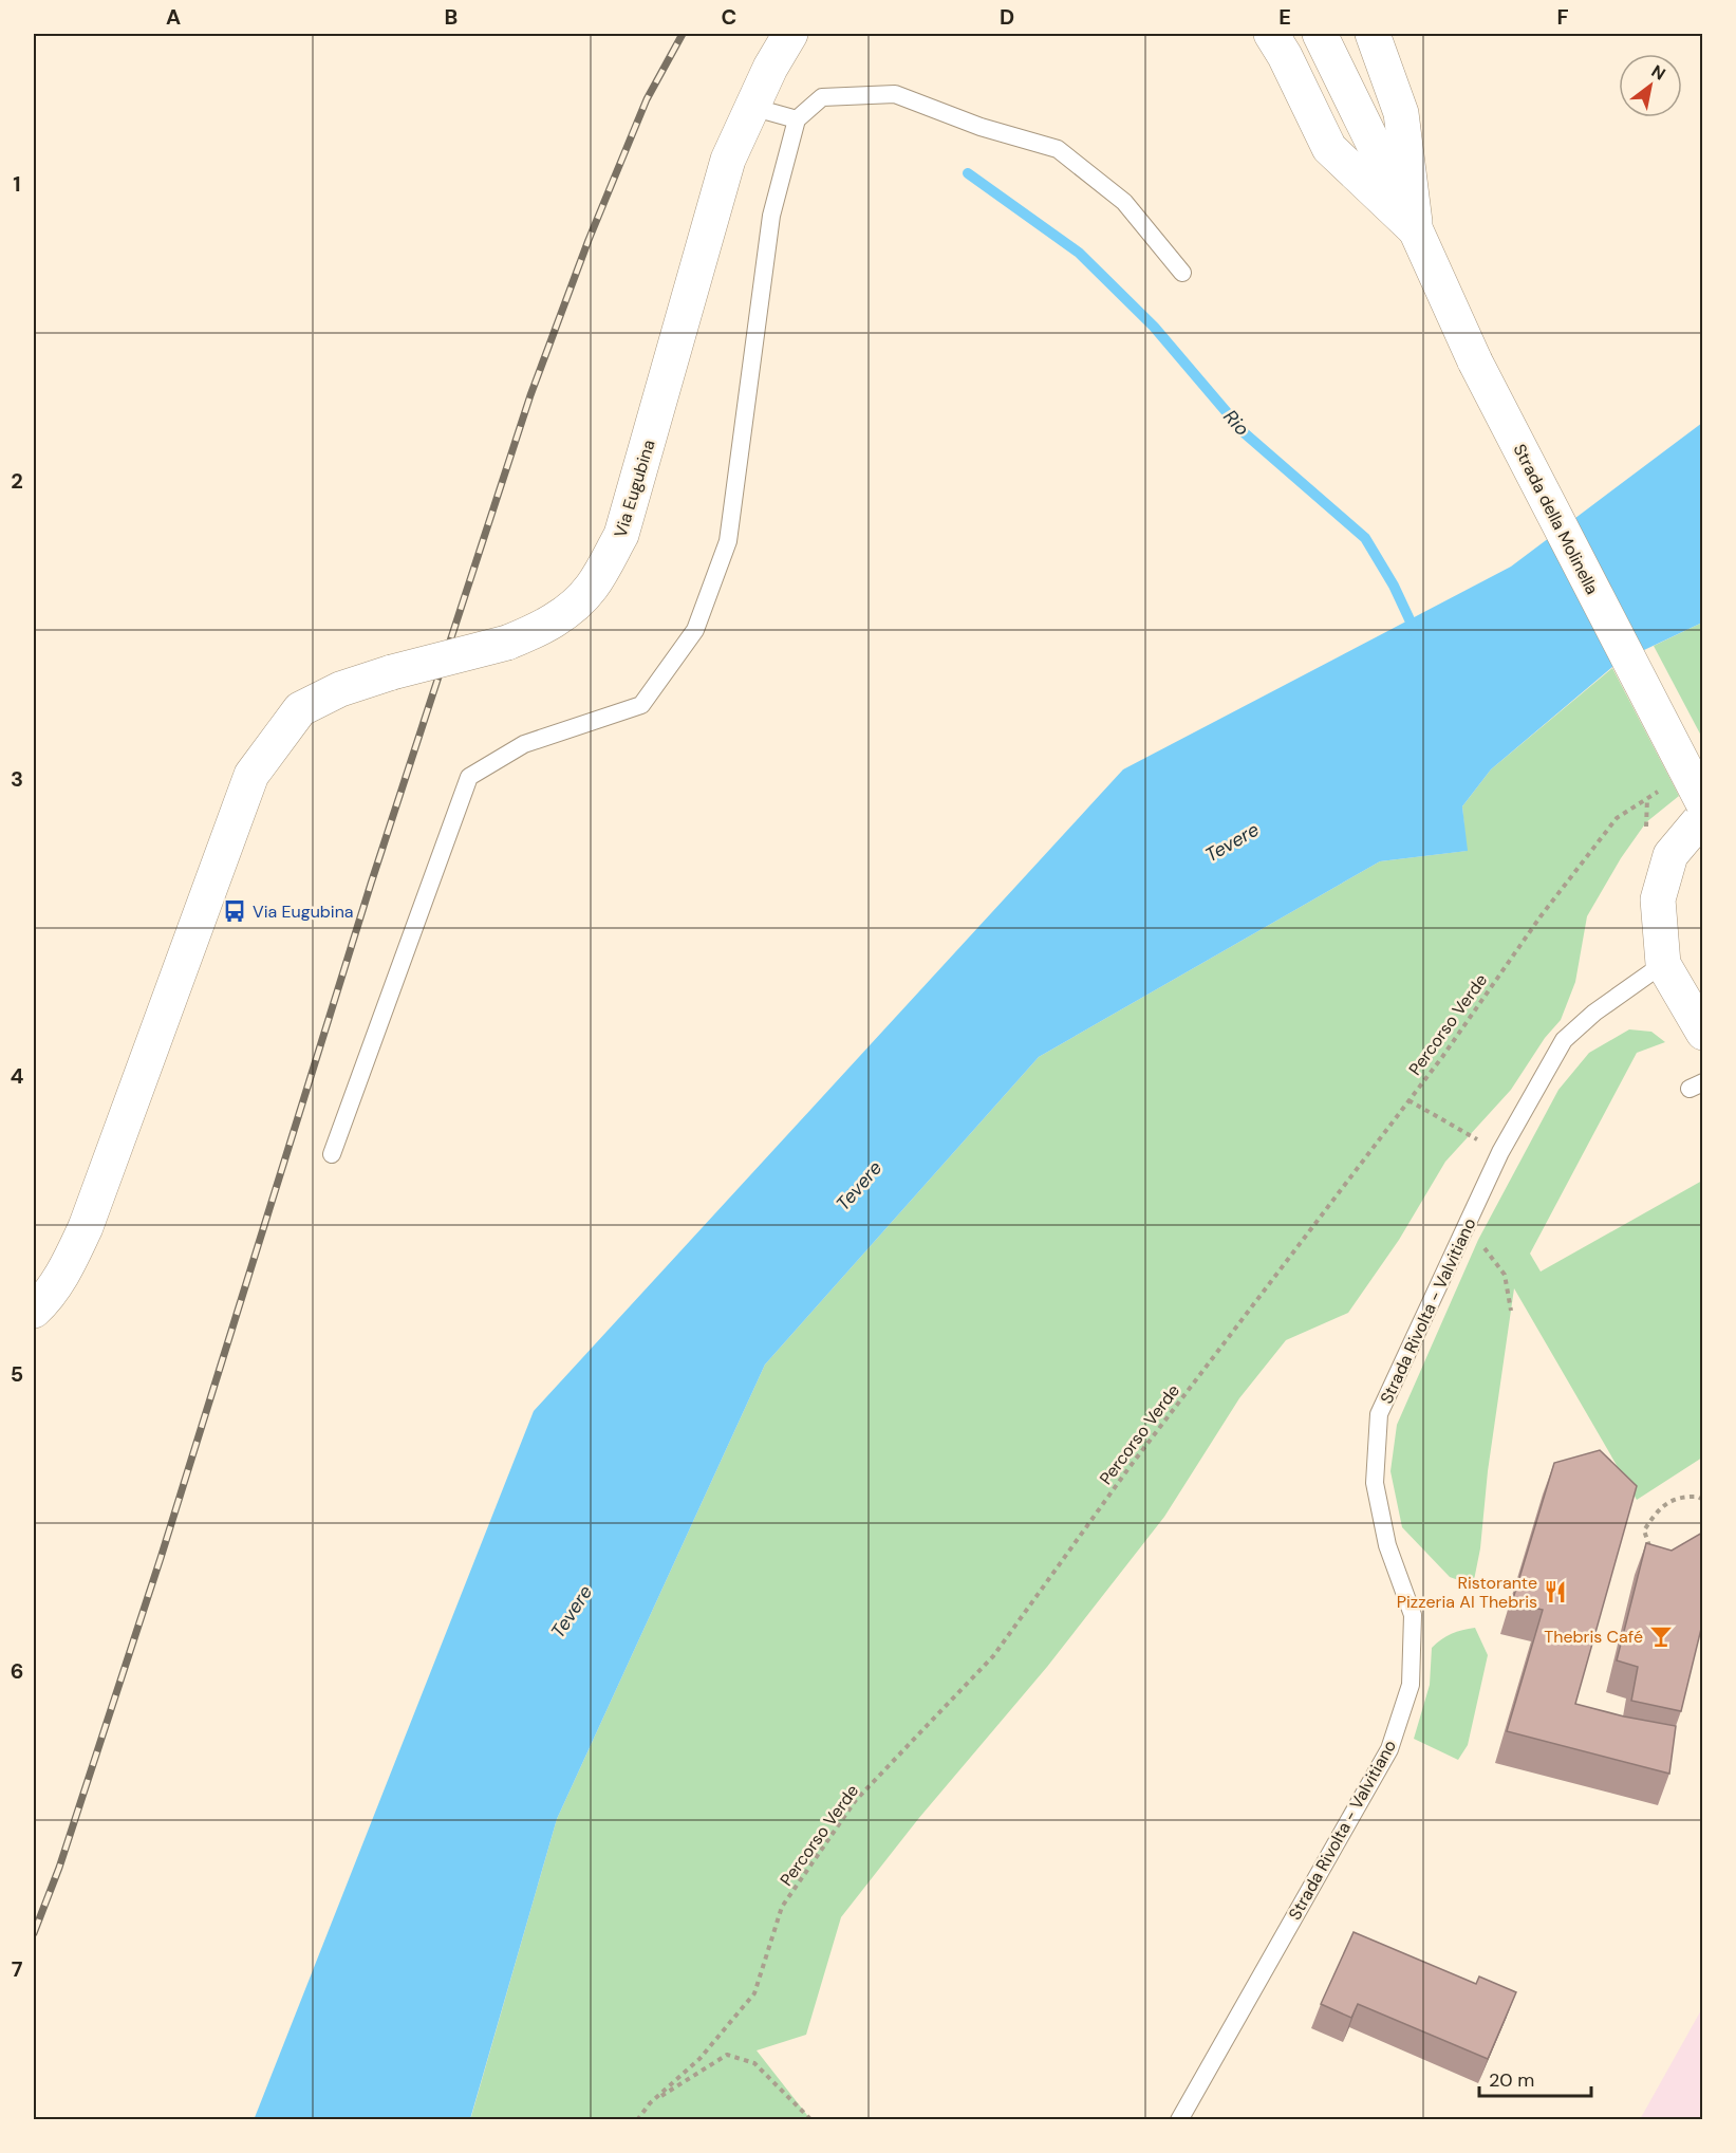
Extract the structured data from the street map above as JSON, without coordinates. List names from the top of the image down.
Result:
{
  "streets": {
    "street": ["Via Eugubina", "Strada della Molinella"],
    "lane": ["Strada Rivolta - Valvitiano"],
    "path": ["Percorso Verde"]
  },
  "water": ["Rio", "Tevere"],
  "places": {
    "bus stop": ["Via Eugubina"],
    "restaurant": ["Ristorante Pizzeria AI Thebris"],
    "bar": ["Thebris Café"]
  },
  "scale_bar": "20 m",
  "north": "top right",
  "grid": {
    "columns": [
      "A",
      "B",
      "C",
      "D",
      "E",
      "F"
    ],
    "rows": [
      "1",
      "2",
      "3",
      "4",
      "5",
      "6",
      "7"
    ]
  }
}
